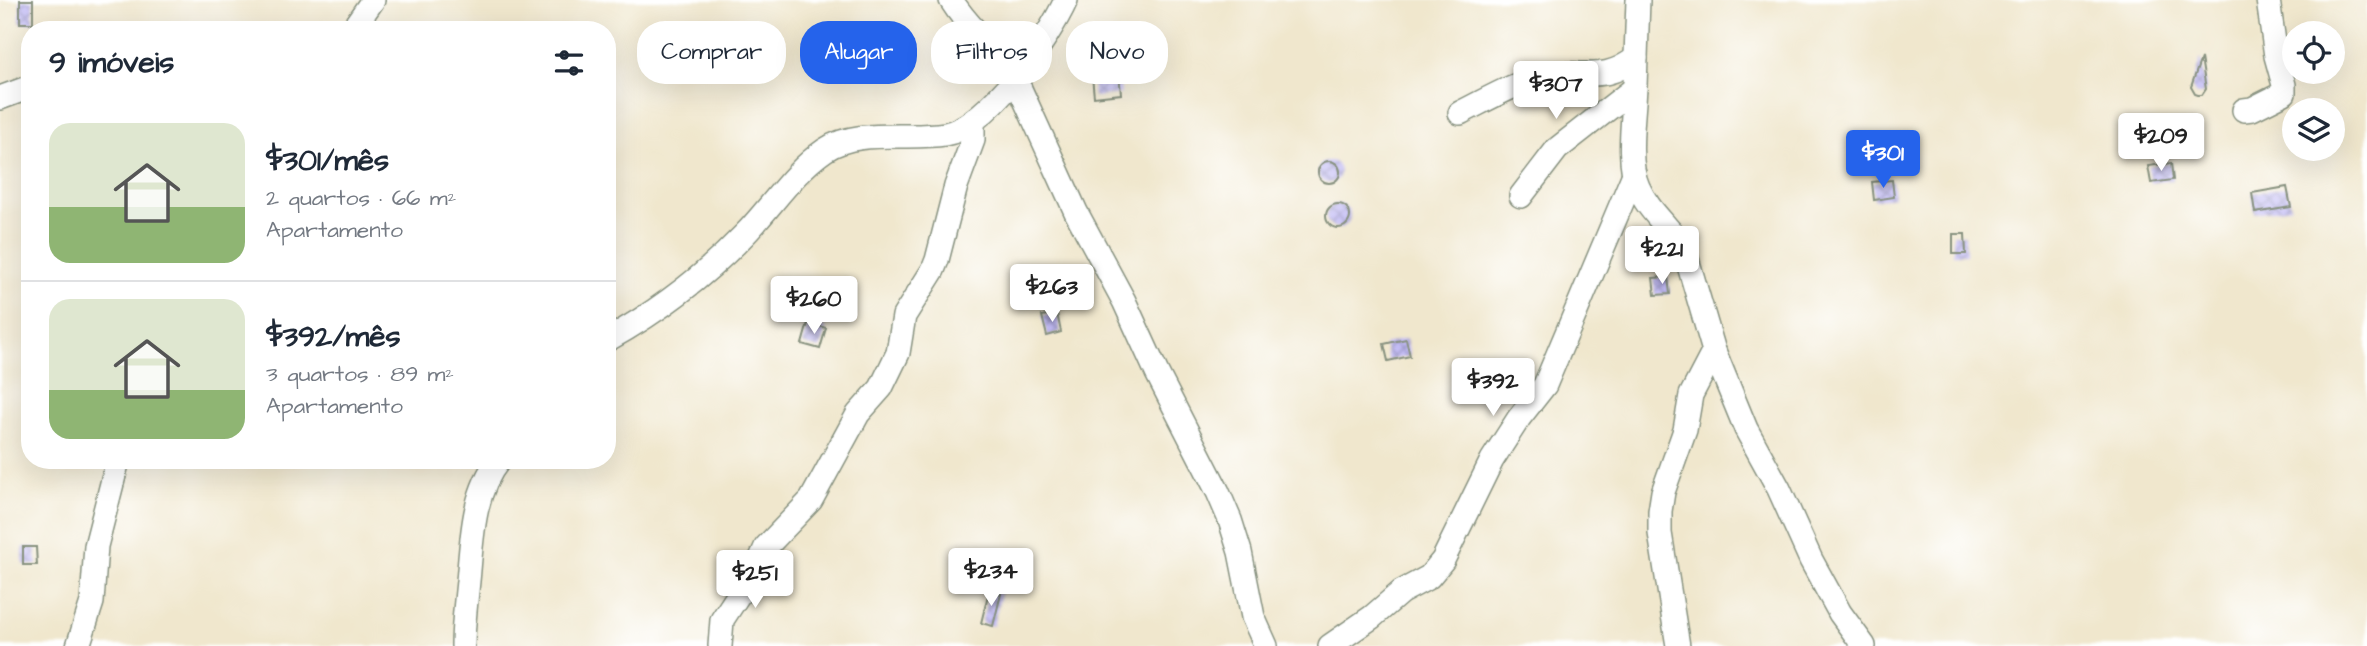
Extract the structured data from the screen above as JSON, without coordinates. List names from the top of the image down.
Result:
{
  "page": {
    "chip": [
      "Comprar",
      "Alugar",
      "Filtros",
      "Novo"
    ],
    "heading": "9 imóveis",
    "price": [
      "$307",
      "$209",
      "$301",
      "$221",
      "$263",
      "$260",
      "$392",
      "$234",
      "$251"
    ],
    "list": [
      {
        "name": "$301/mês",
        "note": "2 quartos · 66 m² · Apartamento"
      },
      {
        "name": "$392/mês",
        "note": "3 quartos · 89 m² · Apartamento"
      }
    ]
  }
}
